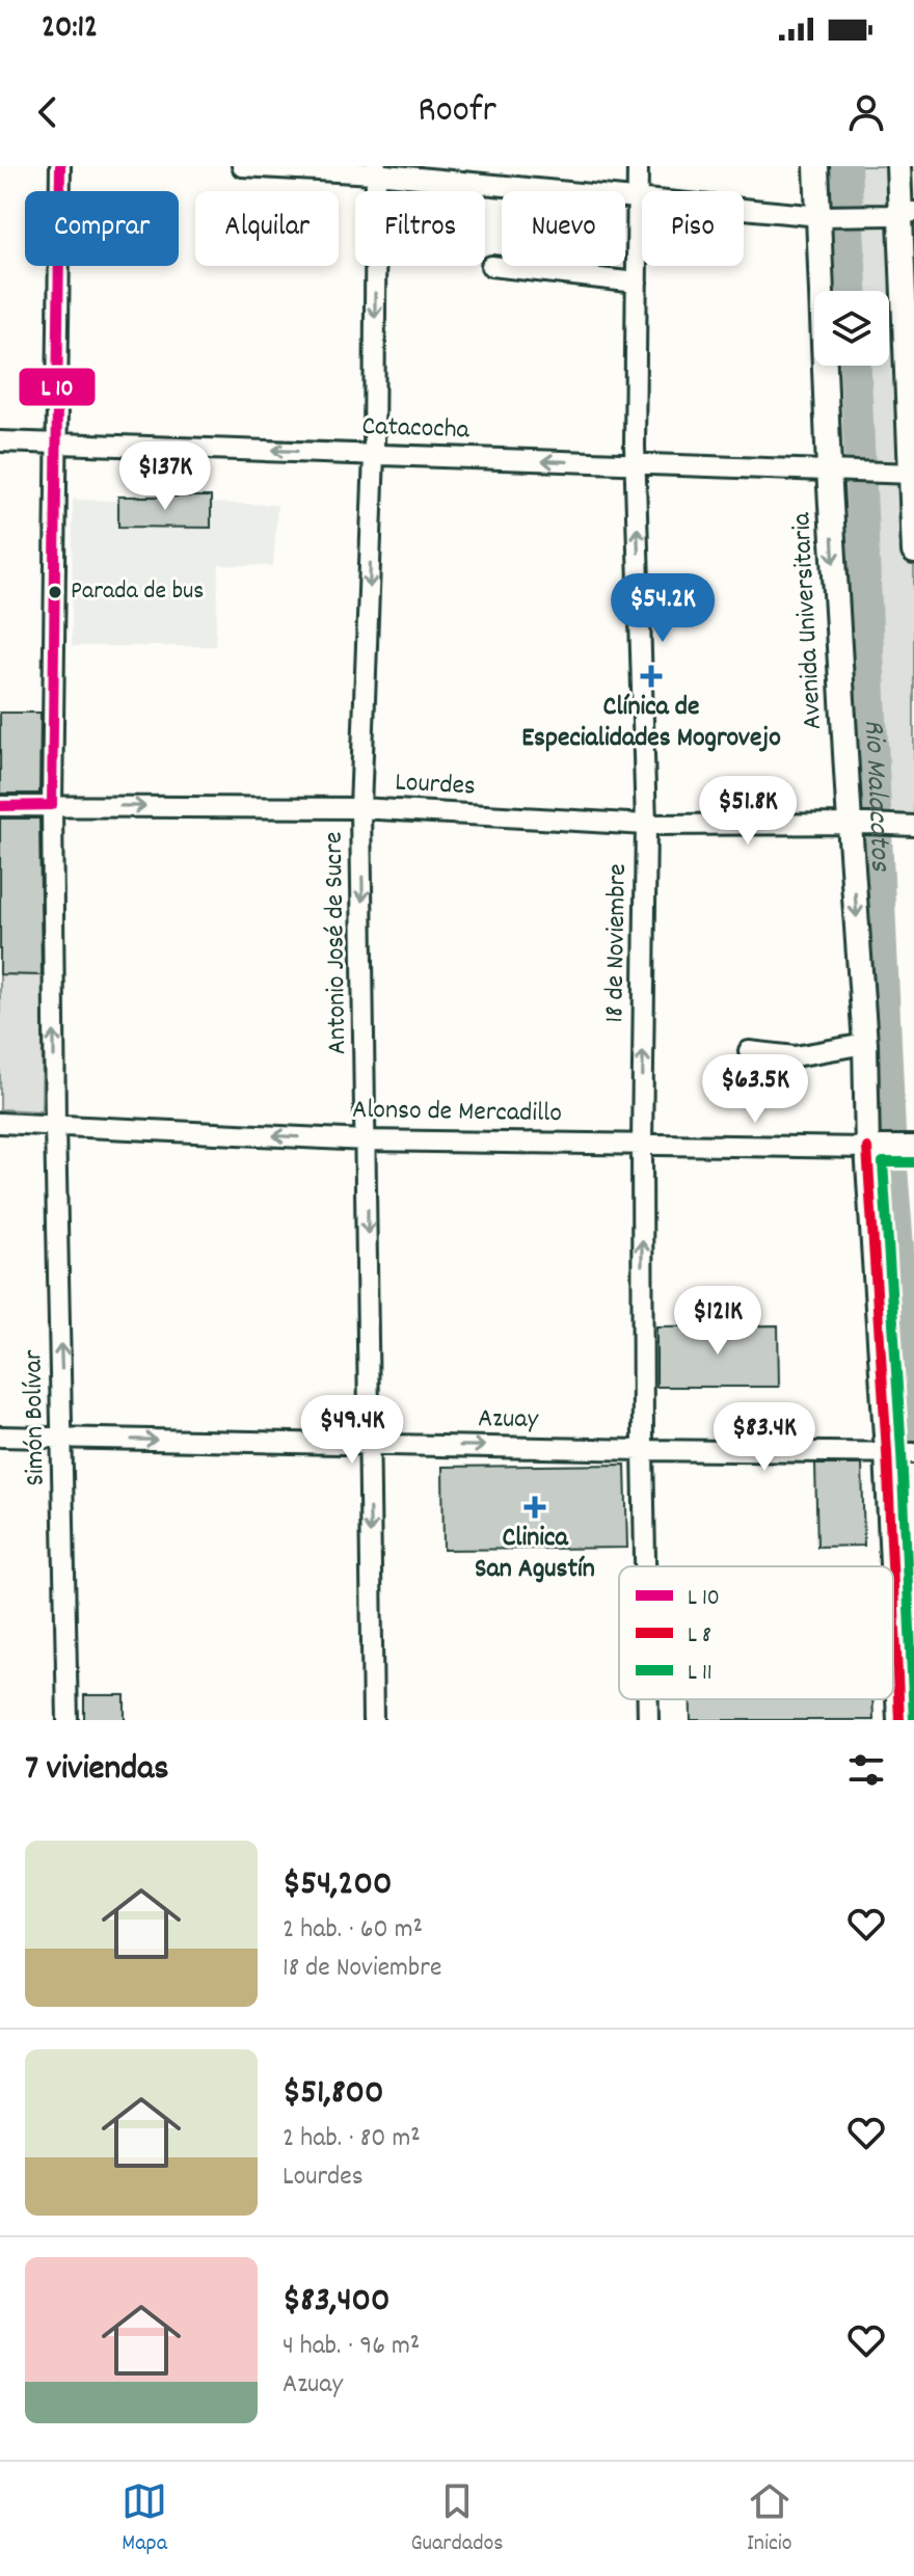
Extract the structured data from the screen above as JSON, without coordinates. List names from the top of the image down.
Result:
{
  "streets": {
    "main road": ["Avenida Universitaria", "Alonso de Mercadillo"],
    "street": [
      "Catacocha",
      "Lourdes",
      "Antonio José de Sucre",
      "18 de Noviembre",
      "Simón Bolívar",
      "Azuay"
    ]
  },
  "crossings": [
    ["Catacocha", "Avenida Universitaria"],
    ["Catacocha", "Antonio José de Sucre"],
    ["Catacocha", "18 de Noviembre"],
    ["Catacocha", "Simón Bolívar"],
    ["Avenida Universitaria", "Lourdes"],
    ["Avenida Universitaria", "Alonso de Mercadillo"],
    ["Avenida Universitaria", "Azuay"],
    ["Lourdes", "Antonio José de Sucre"],
    ["Lourdes", "18 de Noviembre"],
    ["Lourdes", "Simón Bolívar"],
    ["Antonio José de Sucre", "Alonso de Mercadillo"],
    ["Antonio José de Sucre", "Azuay"],
    ["18 de Noviembre", "Alonso de Mercadillo"],
    ["18 de Noviembre", "Azuay"],
    ["Alonso de Mercadillo", "Simón Bolívar"],
    ["Simón Bolívar", "Azuay"]
  ],
  "one_way": [
    "Catacocha",
    "Avenida Universitaria",
    "Antonio José de Sucre",
    "18 de Noviembre",
    "Simón Bolívar",
    "Azuay"
  ],
  "water": ["Rio Malacatos"],
  "places": {
    "other": ["Parada de bus"],
    "health": ["Clínica de Especialidades Mogrovejo", "Clinica San Agustín"]
  },
  "legend": ["L 10", "L 8", "L 11"],
  "page": {
    "status": "20:12",
    "header": "Roofr",
    "chip": [
      "Comprar",
      "Alquilar",
      "Filtros",
      "Nuevo",
      "Piso"
    ],
    "price": [
      "$137K",
      "$54.2K",
      "$51.8K",
      "$63.5K",
      "$121K",
      "$49.4K",
      "$83.4K"
    ],
    "heading": "7 viviendas",
    "list": [
      {
        "name": "$54,200",
        "note": "2 hab. · 60 m² · 18 de Noviembre"
      },
      {
        "name": "$51,800",
        "note": "2 hab. · 80 m² · Lourdes"
      },
      {
        "name": "$83,400",
        "note": "4 hab. · 96 m² · Azuay"
      }
    ],
    "tabs": ["Mapa", "Guardados", "Inicio"]
  }
}
